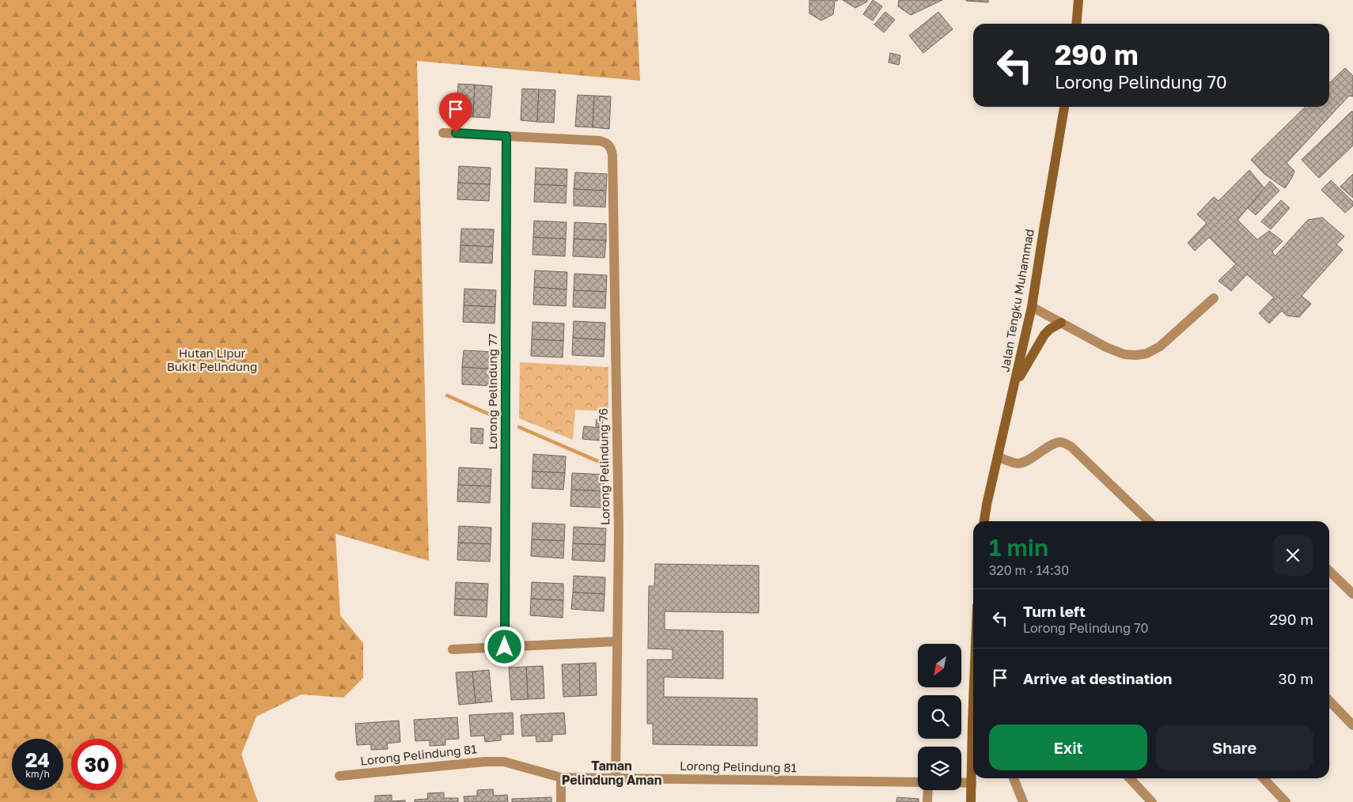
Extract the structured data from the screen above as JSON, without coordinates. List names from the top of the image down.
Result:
{
  "streets": {
    "main road": ["Jalan Tengku Muhammad"],
    "street": ["Lorong Pelindung 77", "Lorong Pelindung 76", "Lorong Pelindung 81"]
  },
  "crossings": [
    ["Lorong Pelindung 77", "Lorong Pelindung 76"],
    ["Lorong Pelindung 76", "Lorong Pelindung 81"]
  ],
  "districts": ["Taman Pelindung Aman"],
  "parks": ["Hutan Lipur Bukit Pelindung"],
  "north": "bottom left",
  "page": {
    "turn": ["290 m", "Lorong Pelindung 70"],
    "heading": ["1 min", "320 m · 14:30"],
    "list": [
      {
        "name": "Turn left",
        "note": "Lorong Pelindung 70",
        "value": "290 m"
      },
      {
        "name": "Arrive at destination",
        "value": "30 m"
      }
    ],
    "buttons": ["Exit", "Share"],
    "speed": "24 km/h",
    "limit": "30"
  }
}
